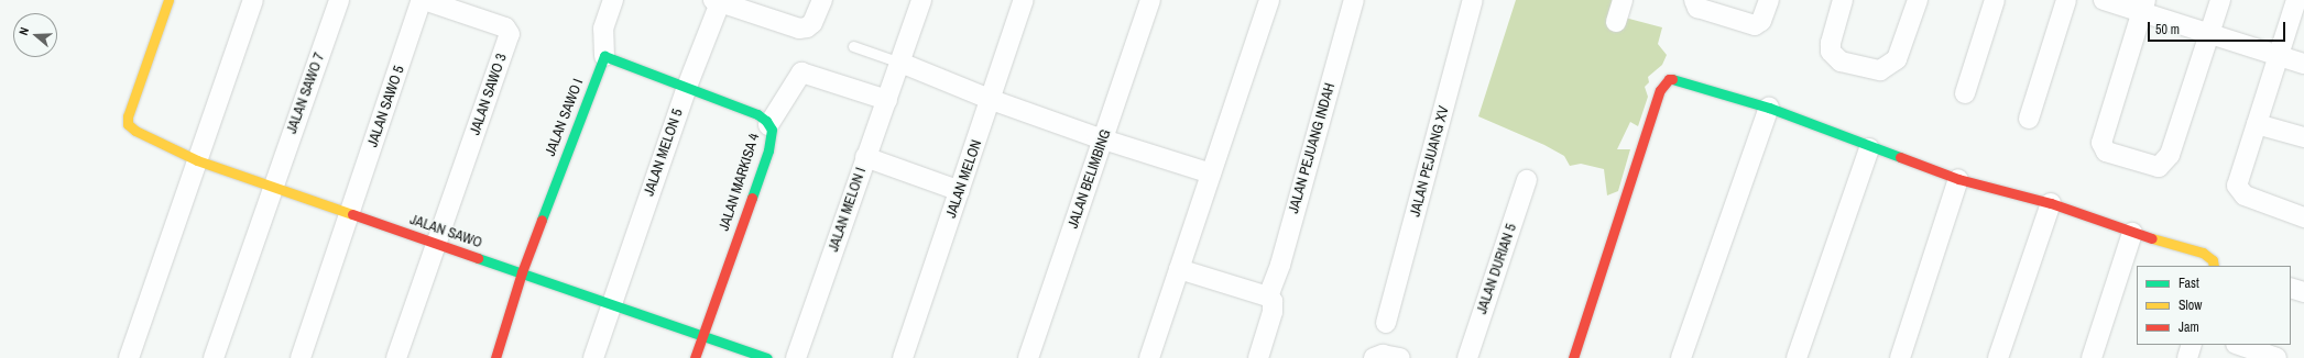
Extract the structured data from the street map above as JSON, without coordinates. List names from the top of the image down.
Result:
{
  "streets": {
    "street": [
      "JALAN SAWO 7",
      "JALAN SAWO 3",
      "JALAN SAWO 5",
      "JALAN SAWO I",
      "JALAN PEJUANG INDAH",
      "JALAN MELON 5",
      "JALAN PEJUANG XV",
      "JALAN MELON",
      "JALAN BELIMBING",
      "JALAN MARKISA 4",
      "JALAN MELON I",
      "JALAN SAWO",
      "JALAN DURIAN 5"
    ]
  },
  "crossings": [
    ["JALAN SAWO 7", "JALAN SAWO"],
    ["JALAN SAWO 3", "JALAN SAWO 5"],
    ["JALAN SAWO 3", "JALAN SAWO"],
    ["JALAN SAWO 5", "JALAN SAWO"],
    ["JALAN SAWO I", "JALAN SAWO"],
    ["JALAN MELON 5", "JALAN MARKISA 4"],
    ["JALAN MELON 5", "JALAN SAWO"],
    ["JALAN MARKISA 4", "JALAN SAWO"]
  ],
  "legend": ["Fast", "Slow", "Jam"],
  "scale_bar": "50 m",
  "north": "left"
}
